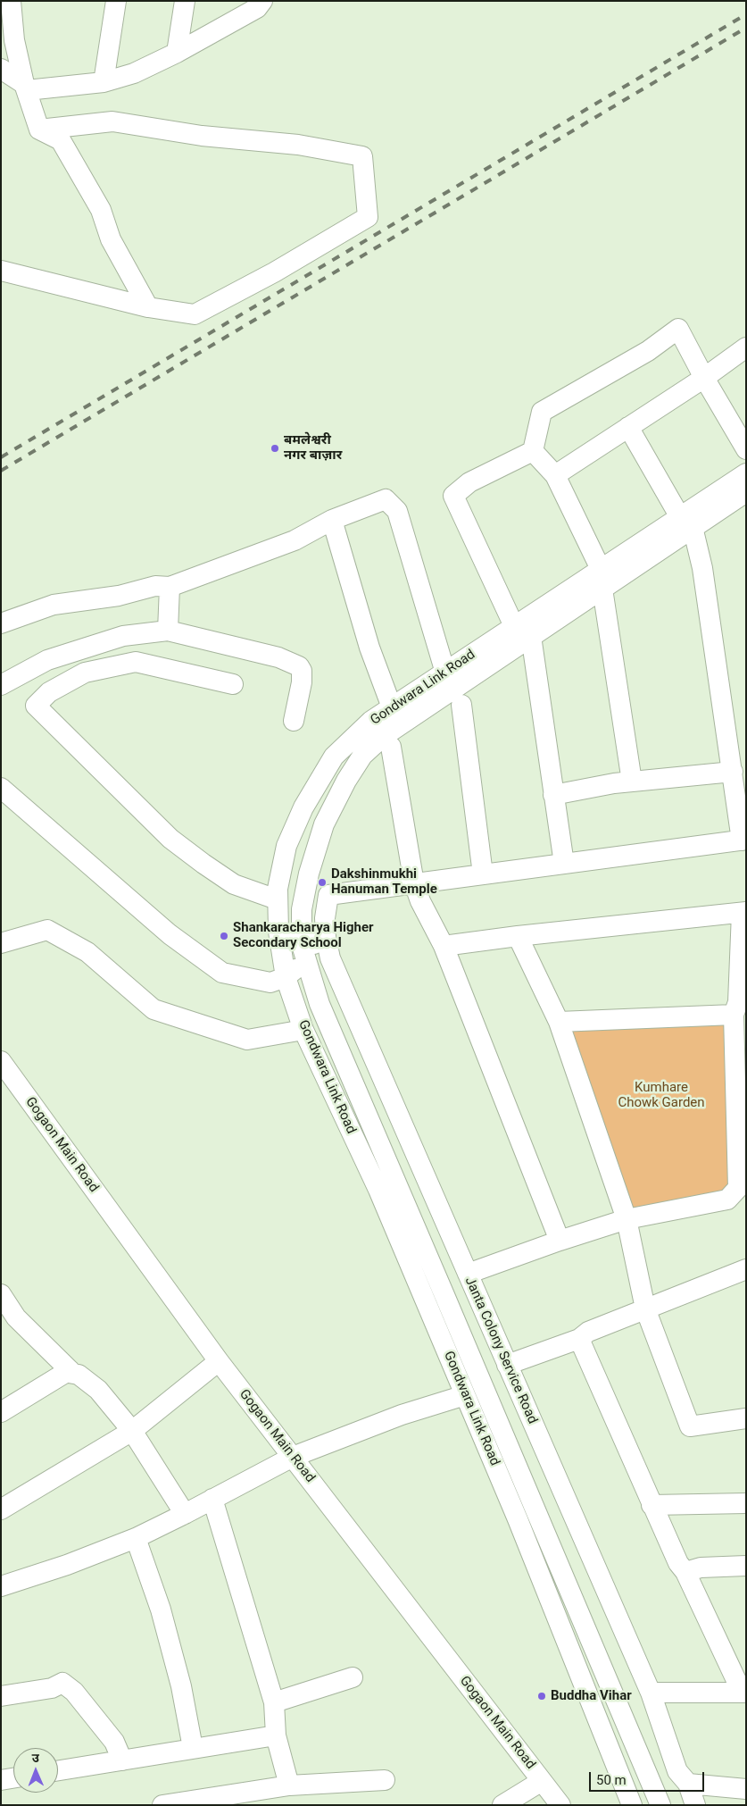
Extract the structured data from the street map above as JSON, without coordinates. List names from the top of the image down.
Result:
{
  "streets": {
    "street": ["Gondwara Link Road", "Gogaon Main Road", "Janta Colony Service Road"]
  },
  "parks": ["Kumhare Chowk Garden"],
  "places": [
    "बमलेश्वरी नगर बाज़ार",
    "Dakshinmukhi Hanuman Temple",
    "Shankaracharya Higher Secondary School",
    "Buddha Vihar"
  ],
  "scale_bar": "50 m",
  "north": "top"
}
